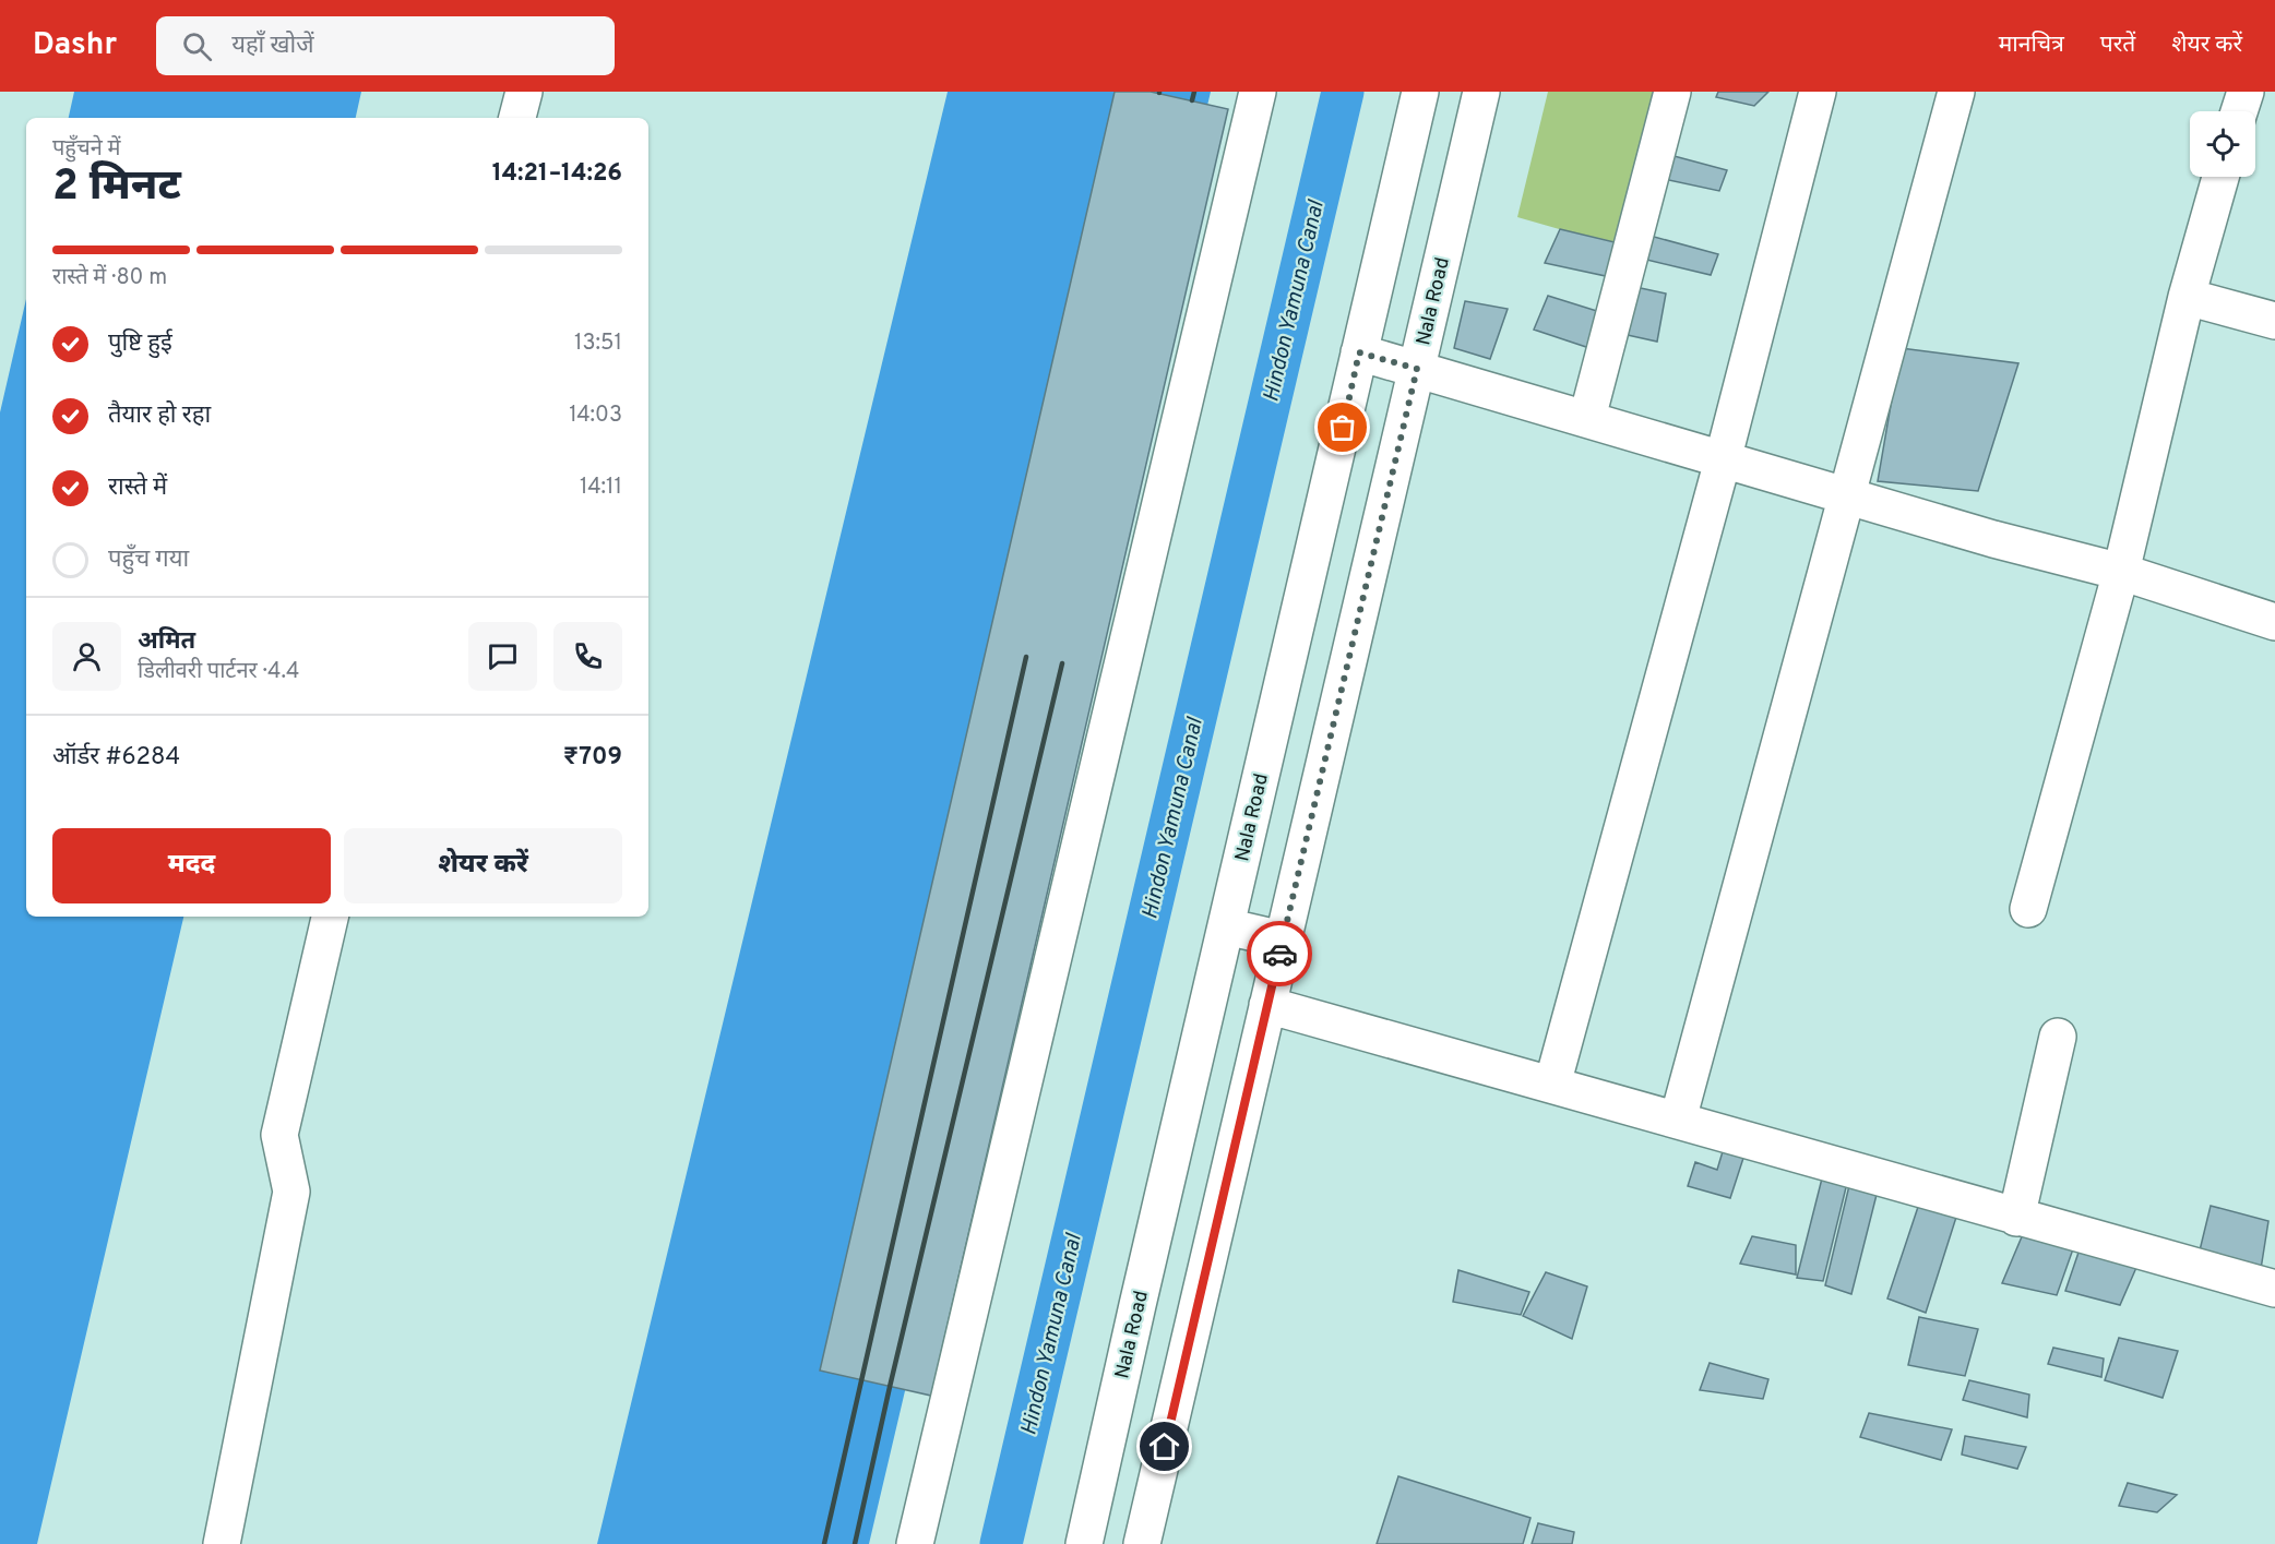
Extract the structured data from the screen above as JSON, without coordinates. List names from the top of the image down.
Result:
{
  "streets": {
    "street": ["Nala Road"]
  },
  "water": ["Hindon Yamuna Canal"],
  "page": {
    "header": "Dashr",
    "search": "यहाँ खोजें",
    "nav": ["मानचित्र", "परतें", "शेयर करें"],
    "heading": ["2 मिनट", "पहुँचने में", "14:21–14:26"],
    "panel": [
      "अमित",
      "डिलीवरी पार्टनर · 4.4",
      "ऑर्डर #6284",
      "₹709"
    ],
    "bar": "रास्ते में · 80 m",
    "list": [
      ["पुष्टि हुई", "13:51"],
      ["तैयार हो रहा", "14:03"],
      ["रास्ते में", "14:11"],
      "पहुँच गया"
    ],
    "buttons": ["मदद", "शेयर करें"]
  }
}
